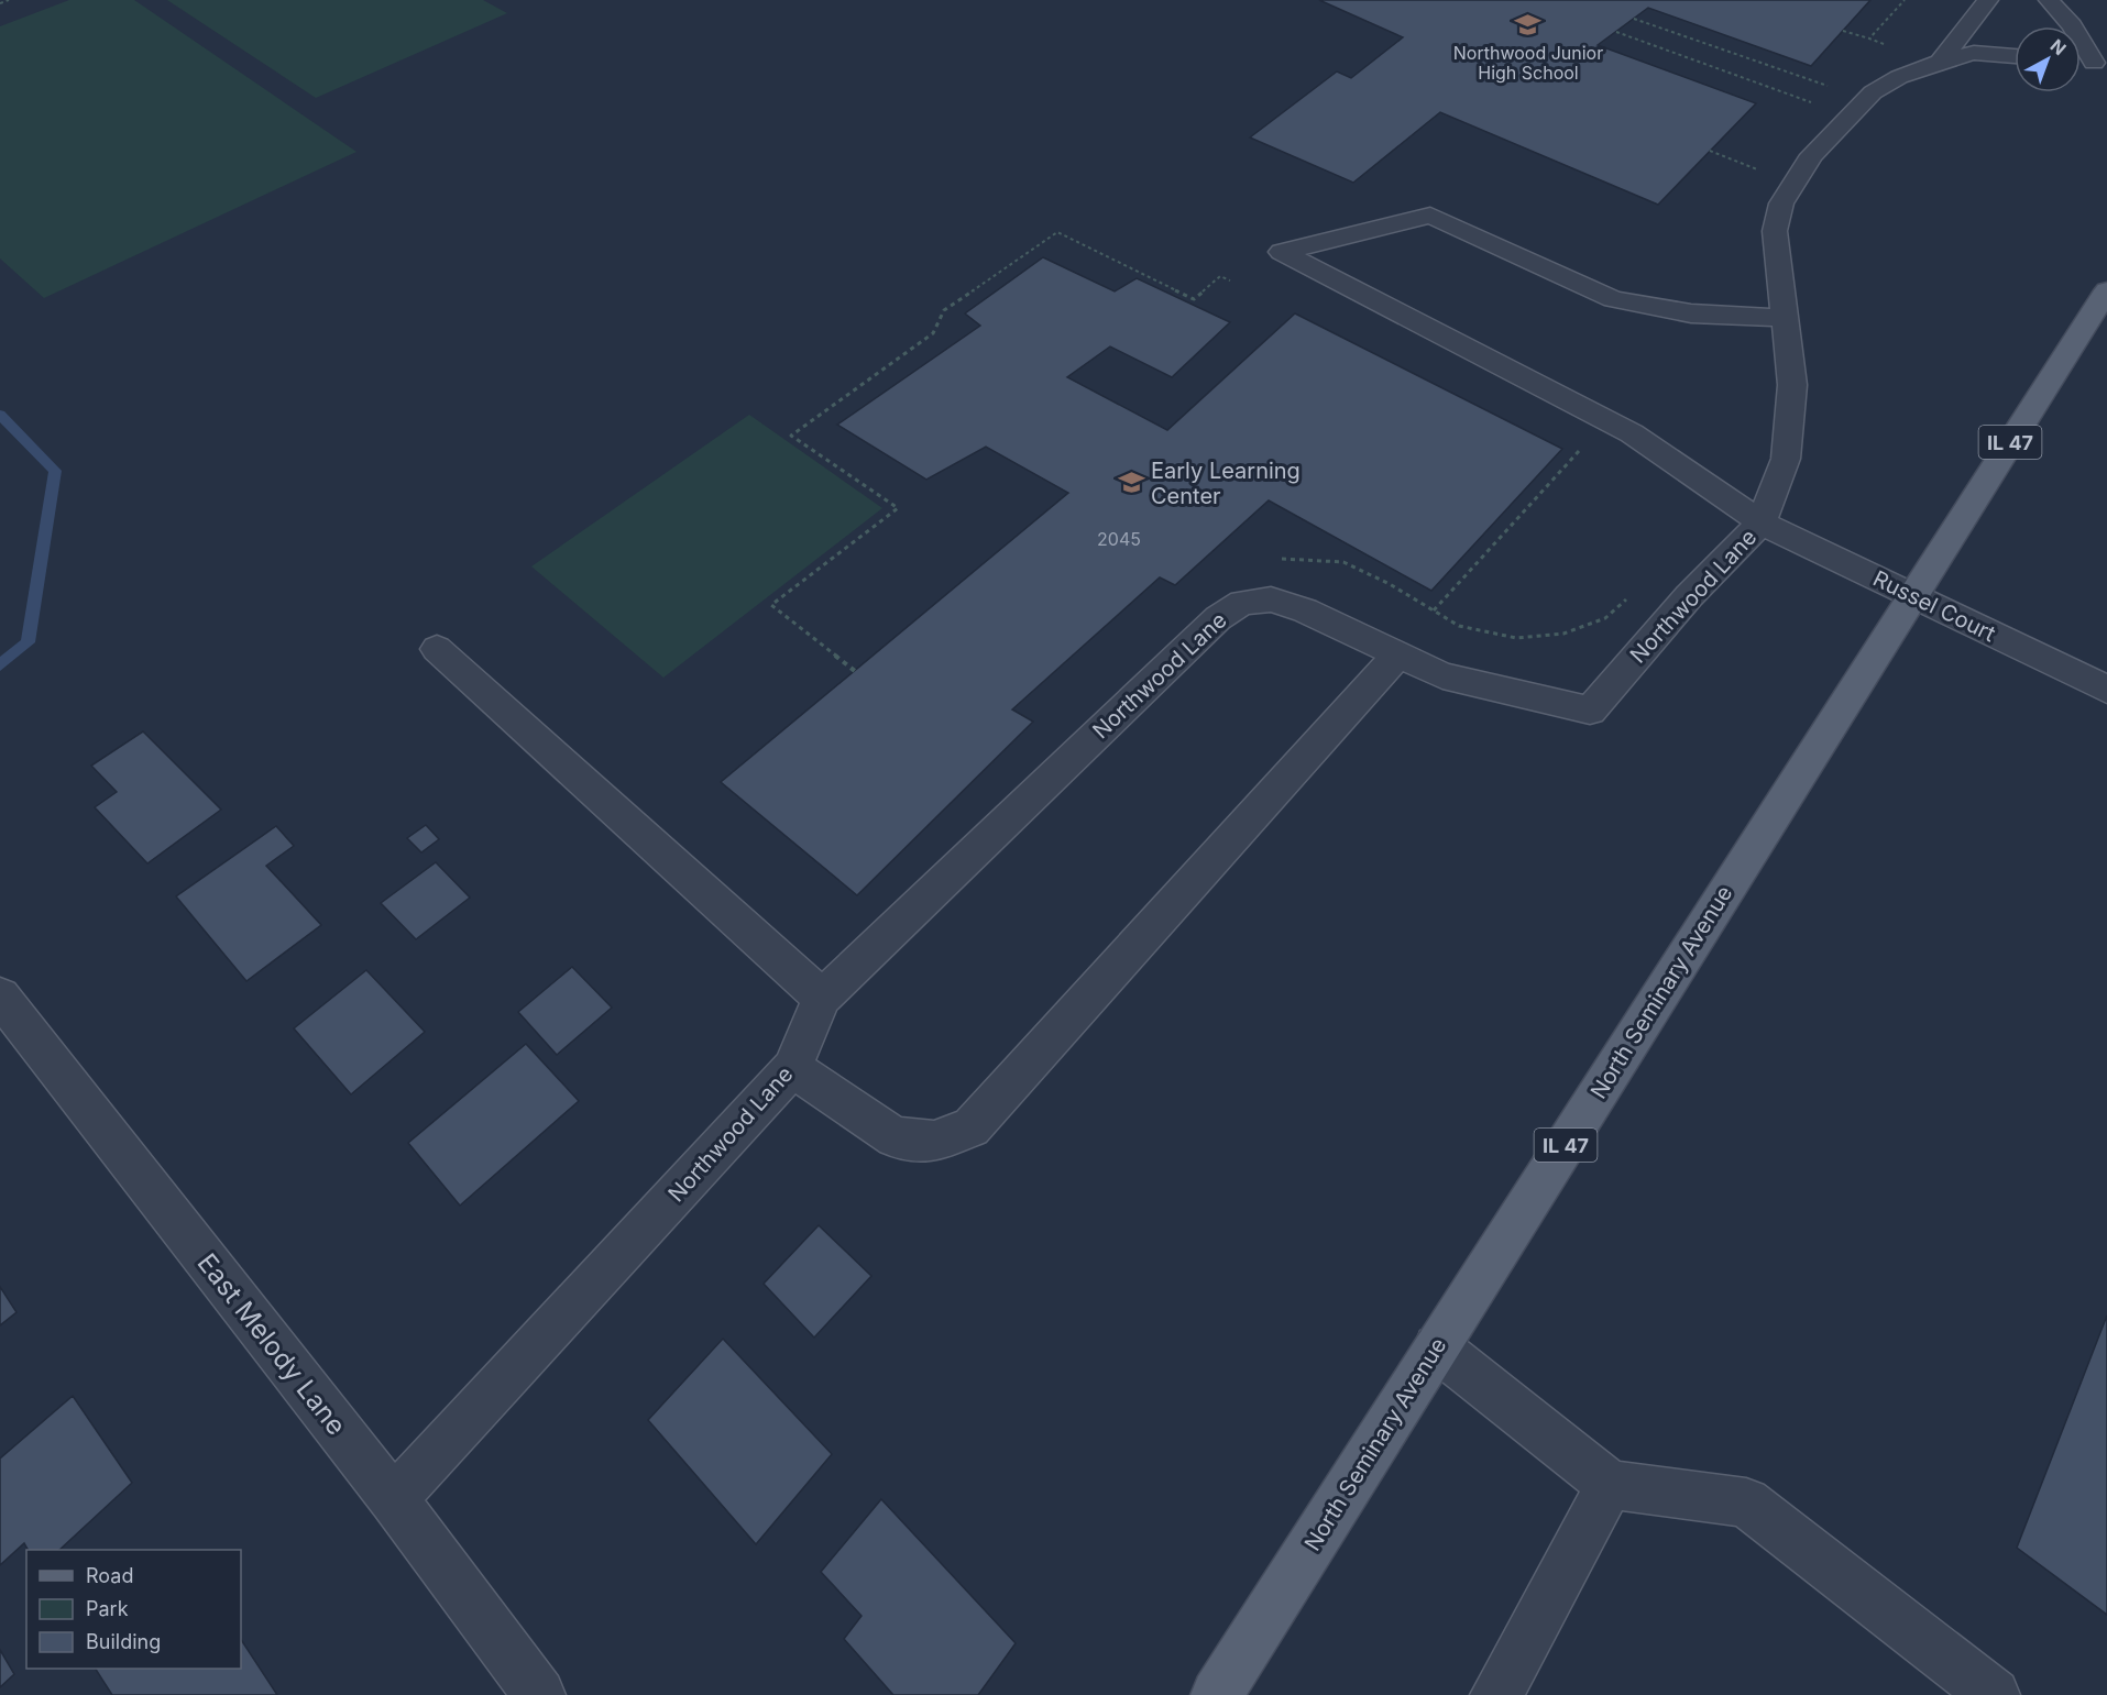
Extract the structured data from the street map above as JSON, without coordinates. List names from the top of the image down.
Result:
{
  "streets": {
    "main road": ["IL 47", "North Seminary Avenue"],
    "street": ["Northwood Lane", "Russel Court", "East Melody Lane"]
  },
  "crossings": [
    ["Northwood Lane", "Russel Court"],
    ["Northwood Lane", "East Melody Lane"],
    ["Russel Court", "North Seminary Avenue"]
  ],
  "places": {
    "school or university": ["Northwood Junior High School", "Early Learning Center"]
  },
  "house_numbers": ["2045"],
  "legend": ["Road", "Park", "Building"],
  "north": "top right"
}
